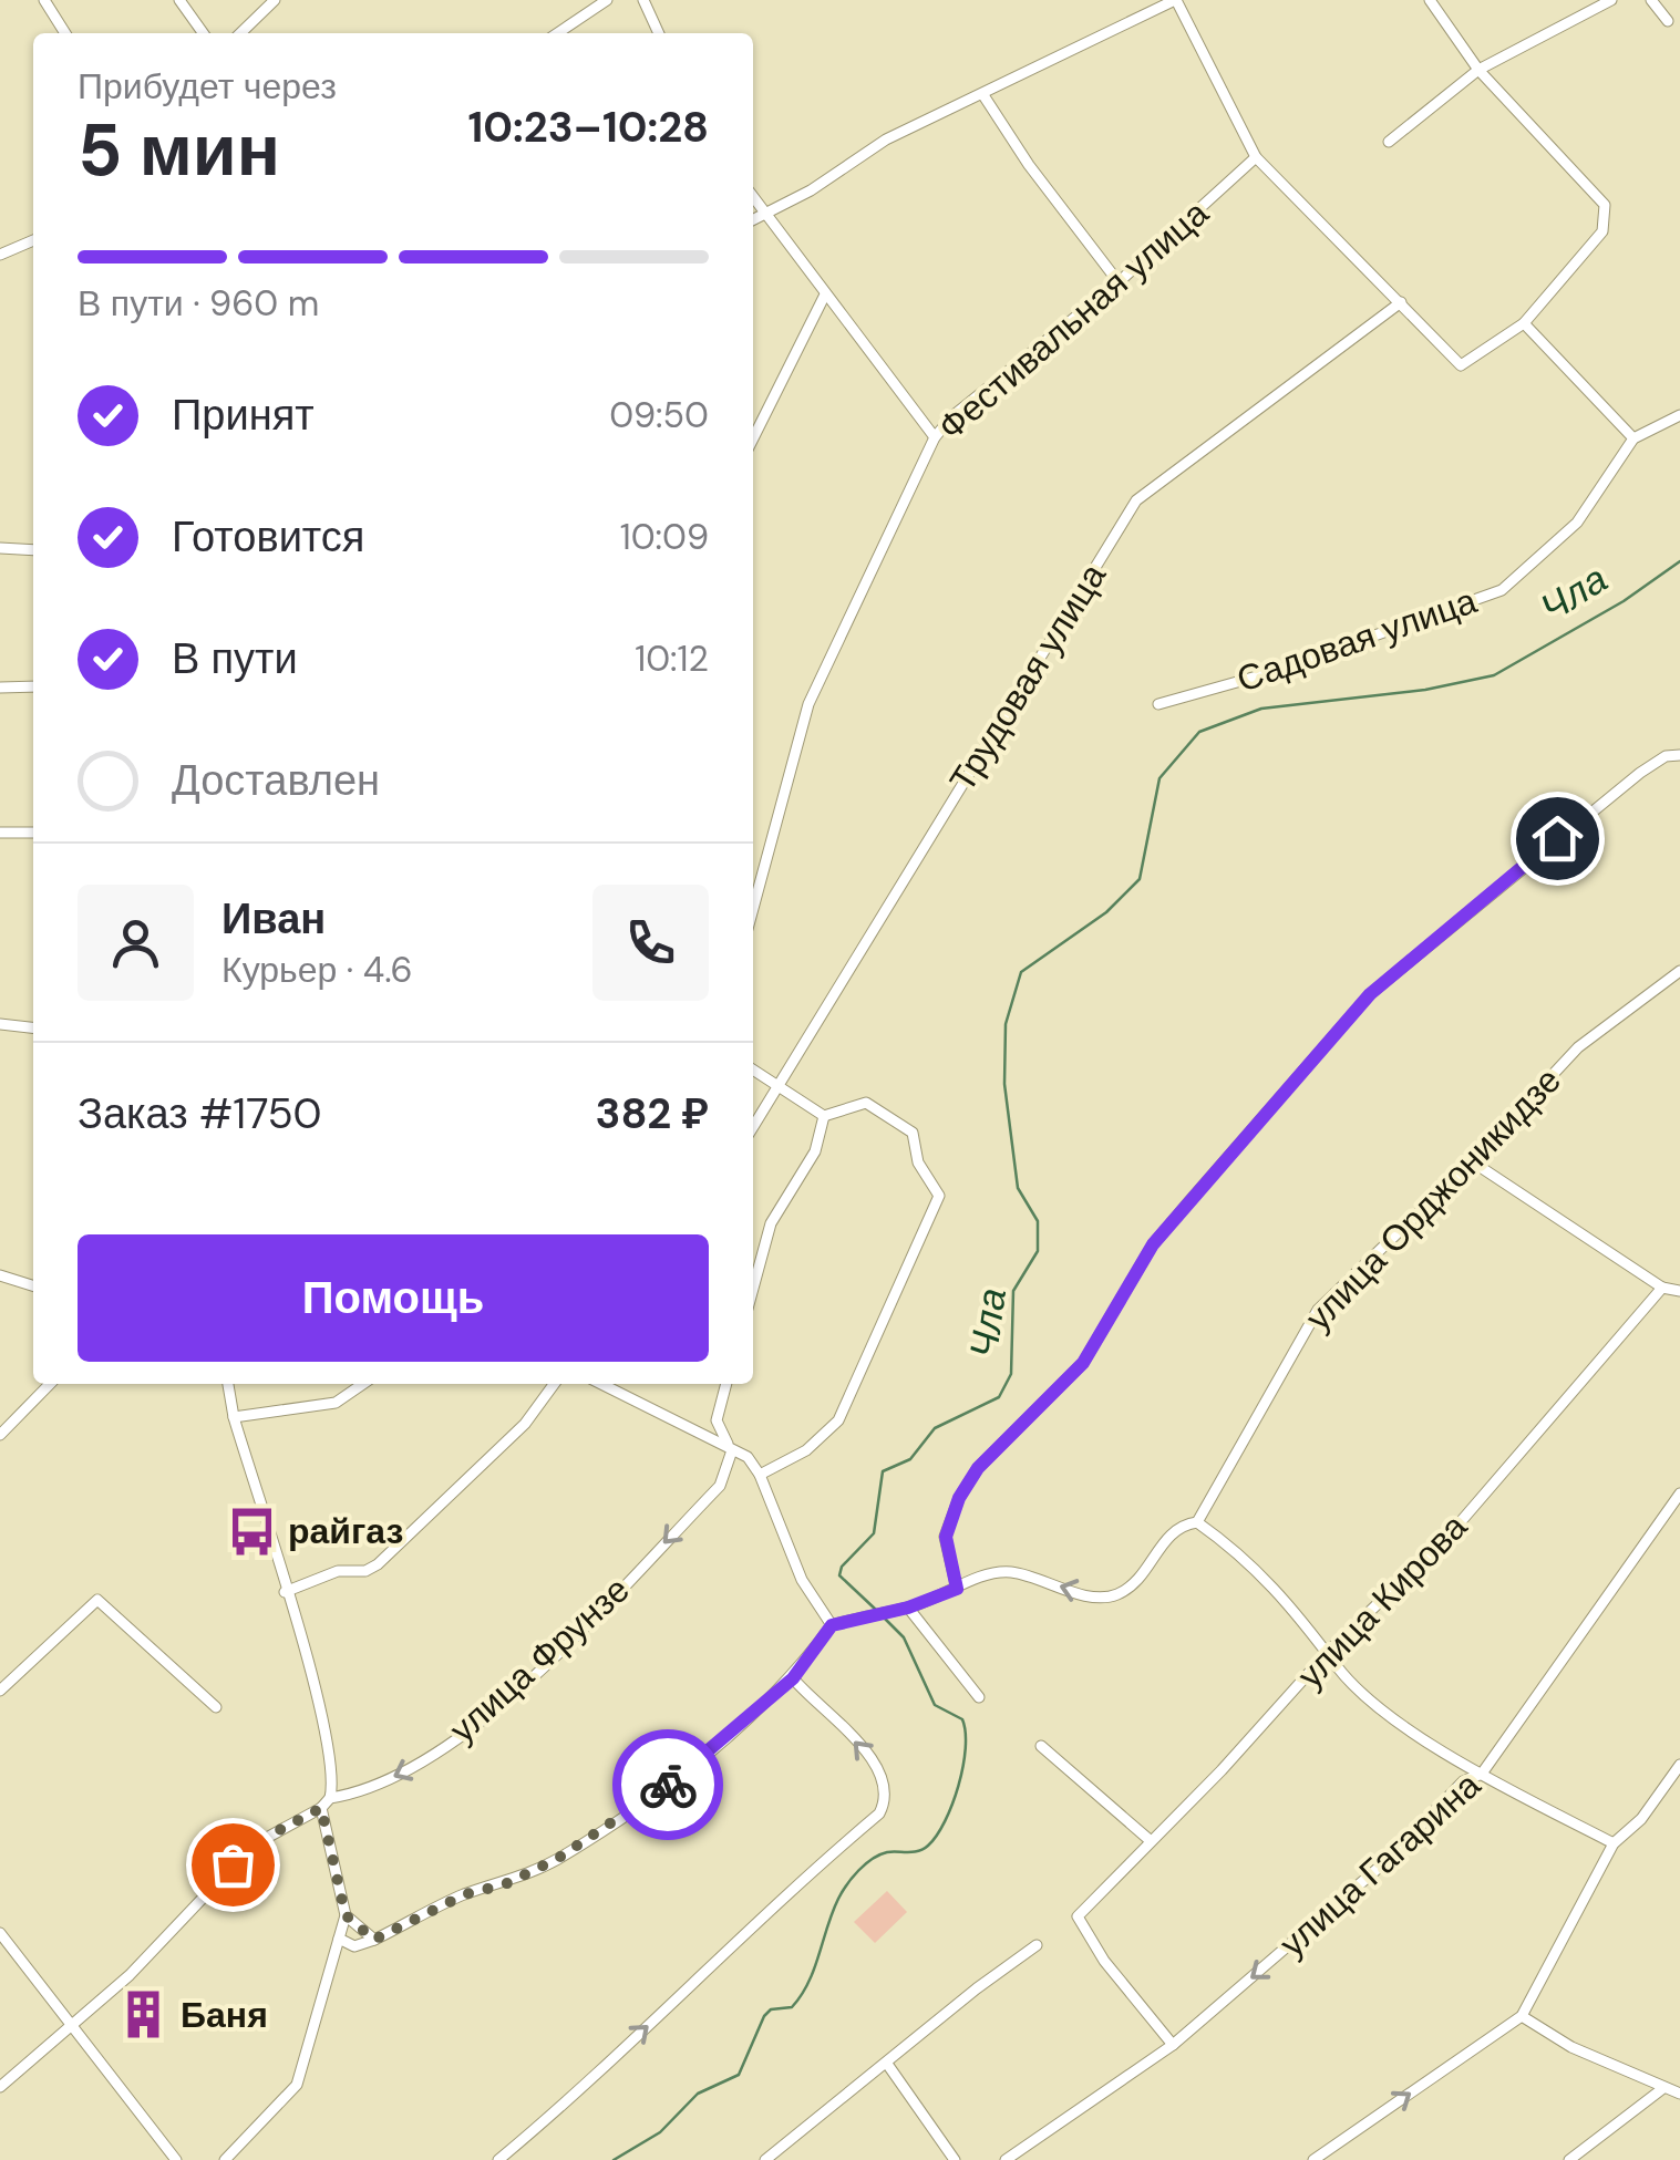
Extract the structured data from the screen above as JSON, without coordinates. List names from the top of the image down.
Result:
{
  "streets": {
    "street": [
      "Фестивальная улица",
      "Садовая улица",
      "Трудовая улица",
      "улица Орджоникидзе",
      "улица Кирова",
      "улица Фрунзе",
      "улица Гагарина"
    ]
  },
  "crossings": [
    ["улица Кирова", "улица Гагарина"]
  ],
  "one_way": ["улица Фрунзе", "улица Гагарина"],
  "water": ["Чла"],
  "places": {
    "bus stop": ["райгаз"],
    "building": ["Баня"]
  },
  "page": {
    "heading": ["5 мин", "Прибудет через", "10:23–10:28"],
    "panel": [
      "Иван",
      "Курьер · 4.6",
      "Заказ #1750",
      "382 ₽"
    ],
    "bar": "В пути · 960 m",
    "list": [
      ["Принят", "09:50"],
      ["Готовится", "10:09"],
      ["В пути", "10:12"],
      "Доставлен"
    ],
    "buttons": "Помощь"
  }
}
